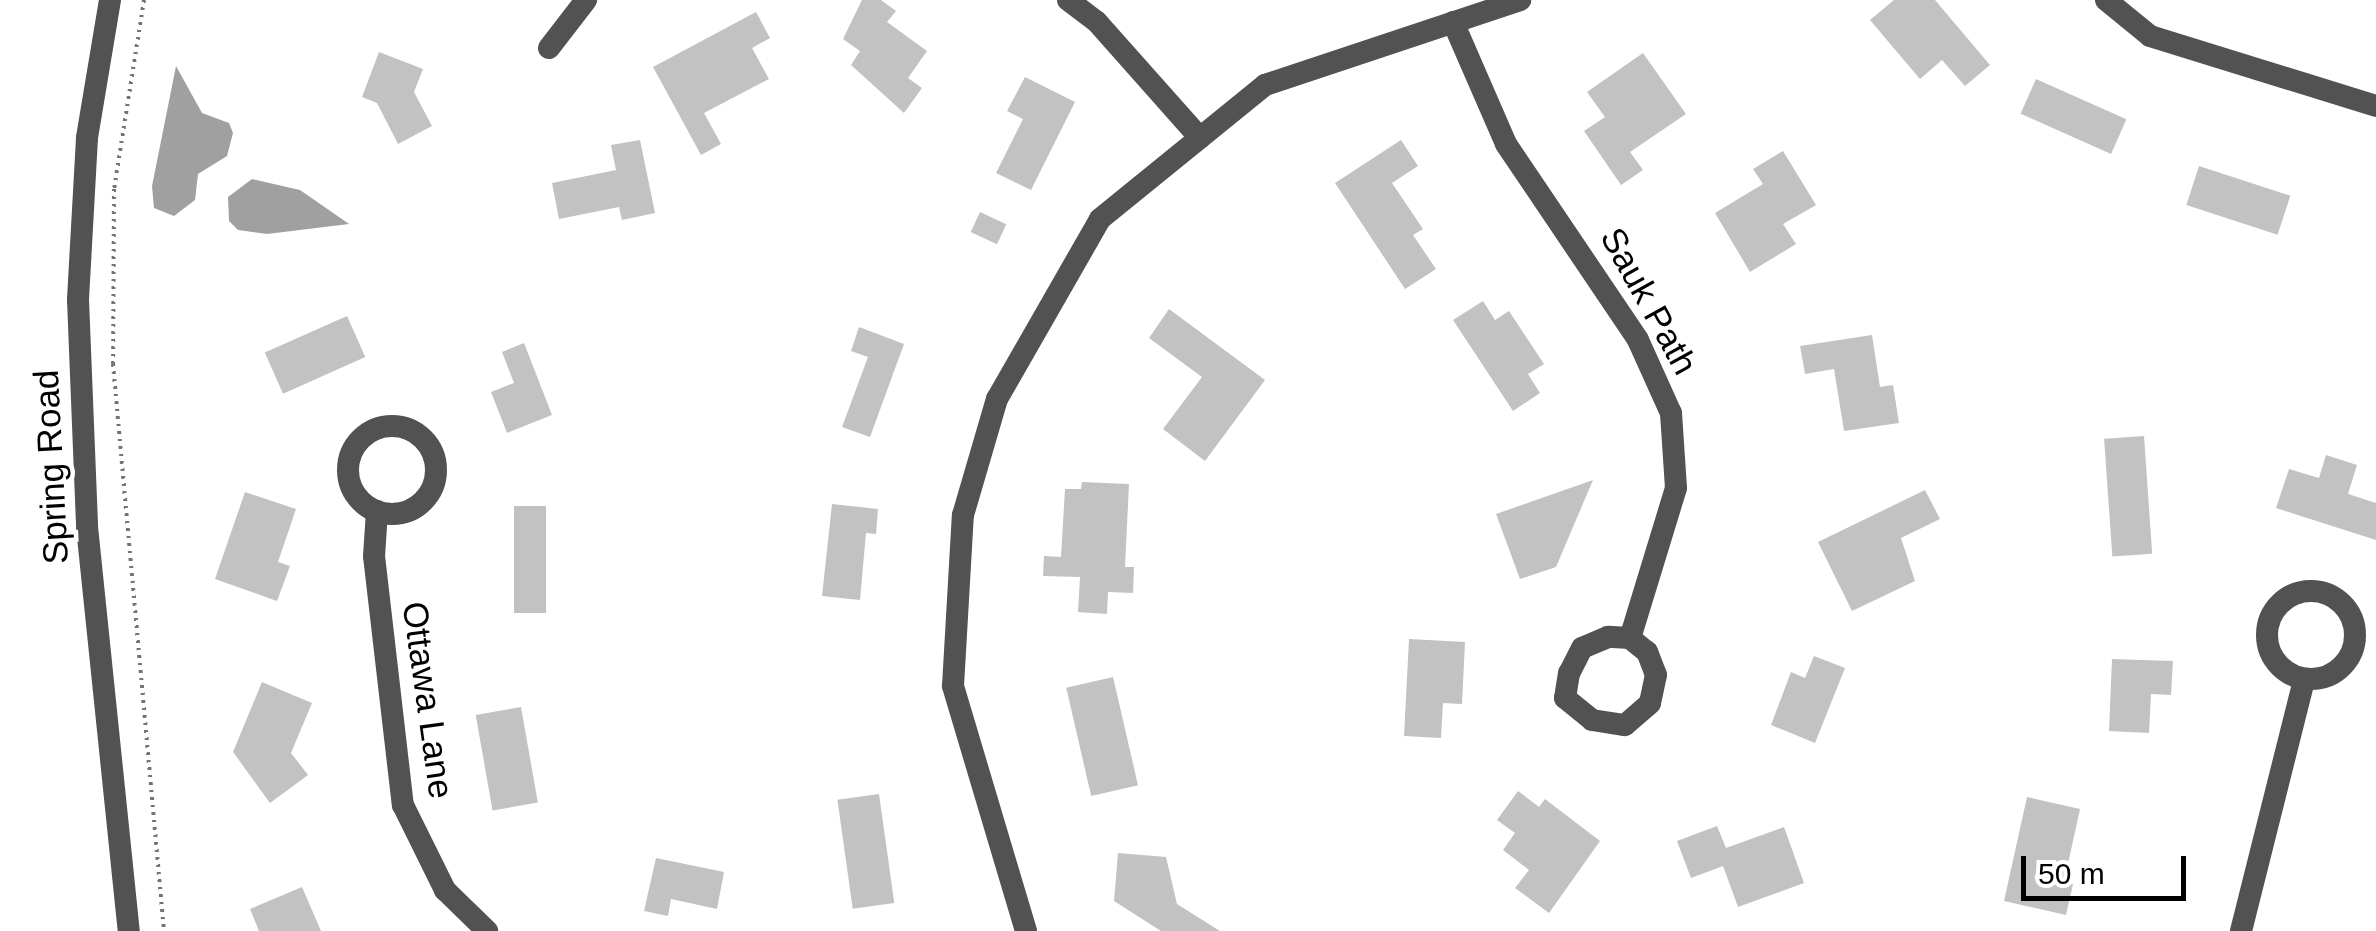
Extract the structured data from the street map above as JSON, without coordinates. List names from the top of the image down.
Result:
{
  "streets": {
    "street": ["Sauk Path", "Spring Road", "Ottawa Lane"]
  },
  "scale_bar": "50 m"
}
